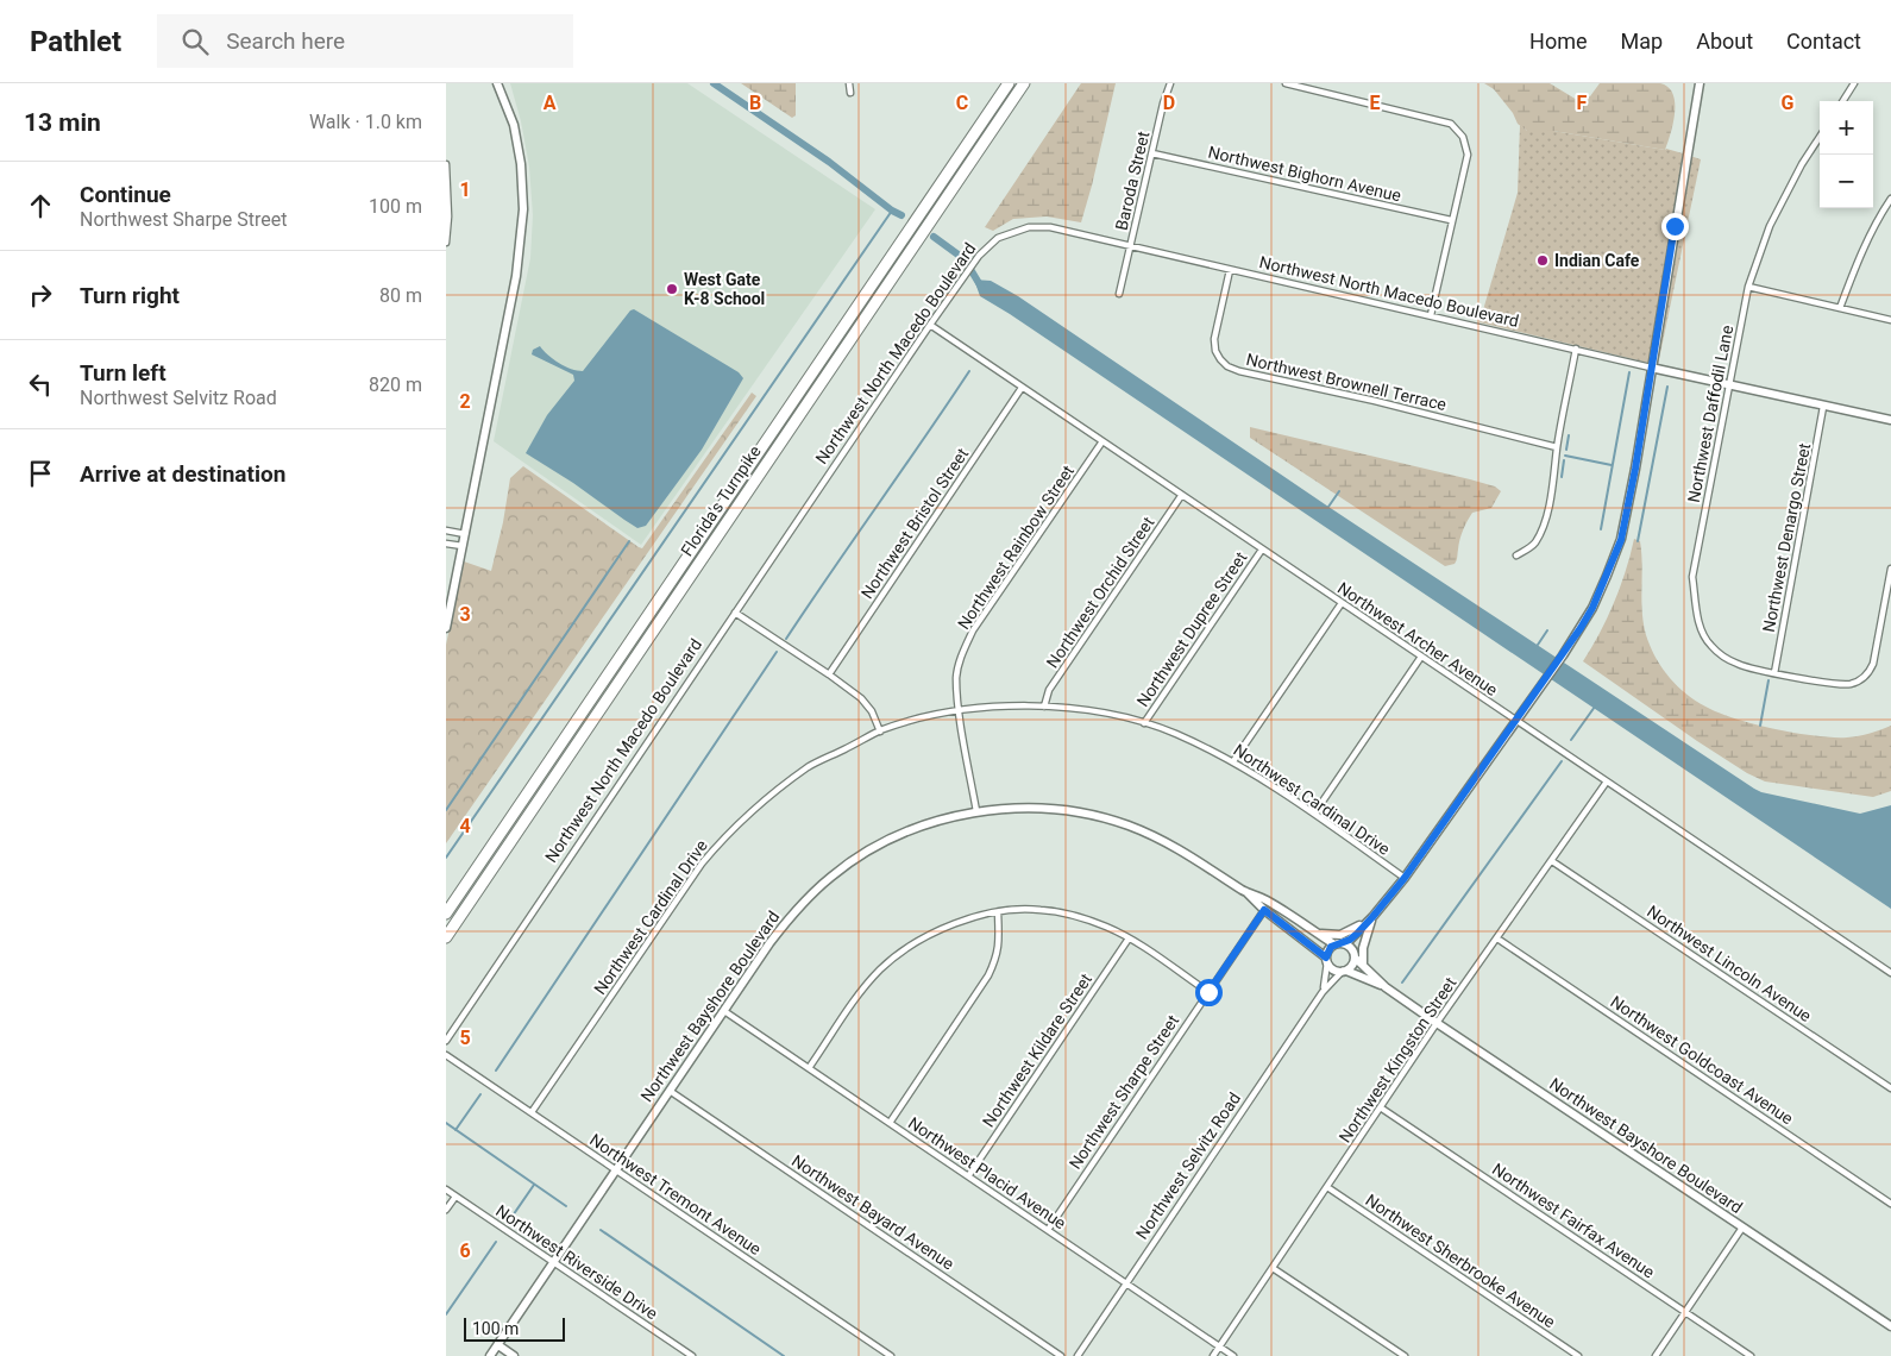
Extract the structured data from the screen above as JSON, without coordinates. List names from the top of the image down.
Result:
{
  "streets": {
    "highway": ["Florida's Turnpike"],
    "main road": ["Northwest North Macedo Boulevard", "Northwest Bayshore Boulevard"],
    "street": [
      "Northwest Bighorn Avenue",
      "Baroda Street",
      "Northwest Brownell Terrace",
      "Northwest Daffodil Lane",
      "Northwest Bristol Street",
      "Northwest Denargo Street",
      "Northwest Rainbow Street",
      "Northwest Orchid Street",
      "Northwest Dupree Street",
      "Northwest Archer Avenue",
      "Northwest Cardinal Drive",
      "Northwest Lincoln Avenue",
      "Northwest Kildare Street",
      "Northwest Kingston Street",
      "Northwest Goldcoast Avenue",
      "Northwest Sharpe Street",
      "Northwest Selvitz Road",
      "Northwest Placid Avenue",
      "Northwest Tremont Avenue",
      "Northwest Bayard Avenue",
      "Northwest Fairfax Avenue",
      "Northwest Sherbrooke Avenue",
      "Northwest Riverside Drive"
    ]
  },
  "crossings": [
    ["Northwest Bighorn Avenue", "Baroda Street"],
    ["Baroda Street", "Northwest North Macedo Boulevard"],
    ["Northwest North Macedo Boulevard", "Northwest Brownell Terrace"],
    ["Northwest North Macedo Boulevard", "Northwest Daffodil Lane"],
    ["Northwest North Macedo Boulevard", "Northwest Denargo Street"],
    ["Northwest North Macedo Boulevard", "Northwest Archer Avenue"],
    ["Northwest Daffodil Lane", "Northwest Denargo Street"],
    ["Northwest Bristol Street", "Northwest Archer Avenue"],
    ["Northwest Rainbow Street", "Northwest Archer Avenue"],
    ["Northwest Rainbow Street", "Northwest Cardinal Drive"],
    ["Northwest Rainbow Street", "Northwest Bayshore Boulevard"],
    ["Northwest Orchid Street", "Northwest Archer Avenue"],
    ["Northwest Orchid Street", "Northwest Cardinal Drive"],
    ["Northwest Dupree Street", "Northwest Archer Avenue"],
    ["Northwest Dupree Street", "Northwest Cardinal Drive"],
    ["Northwest Archer Avenue", "Northwest Kingston Street"],
    ["Northwest Cardinal Drive", "Northwest Tremont Avenue"],
    ["Northwest Lincoln Avenue", "Northwest Kingston Street"],
    ["Northwest Bayshore Boulevard", "Northwest Kingston Street"],
    ["Northwest Bayshore Boulevard", "Northwest Sharpe Street"],
    ["Northwest Bayshore Boulevard", "Northwest Selvitz Road"],
    ["Northwest Bayshore Boulevard", "Northwest Placid Avenue"],
    ["Northwest Bayshore Boulevard", "Northwest Tremont Avenue"],
    ["Northwest Bayshore Boulevard", "Northwest Bayard Avenue"],
    ["Northwest Bayshore Boulevard", "Northwest Riverside Drive"],
    ["Northwest Kildare Street", "Northwest Placid Avenue"],
    ["Northwest Kingston Street", "Northwest Goldcoast Avenue"],
    ["Northwest Kingston Street", "Northwest Placid Avenue"],
    ["Northwest Kingston Street", "Northwest Fairfax Avenue"],
    ["Northwest Kingston Street", "Northwest Sherbrooke Avenue"],
    ["Northwest Sharpe Street", "Northwest Placid Avenue"],
    ["Northwest Selvitz Road", "Northwest Placid Avenue"]
  ],
  "places": ["Indian Cafe", "West Gate K-8 School"],
  "scale_bar": "100 m",
  "page": {
    "header": "Pathlet",
    "search": "Search here",
    "nav": [
      "Home",
      "Map",
      "About",
      "Contact"
    ],
    "heading": ["13 min", "Walk · 1.0 km"],
    "map_buttons": ["+", "−"],
    "list": [
      ["Continue", "Northwest Sharpe Street", "100 m"],
      ["Turn right", "80 m"],
      ["Turn left", "Northwest Selvitz Road", "820 m"],
      "Arrive at destination"
    ],
    "scale": "100 m"
  },
  "grid": {
    "columns": [
      "A",
      "B",
      "C",
      "D",
      "E",
      "F",
      "G"
    ],
    "rows": [
      "1",
      "2",
      "3",
      "4",
      "5",
      "6"
    ]
  }
}
